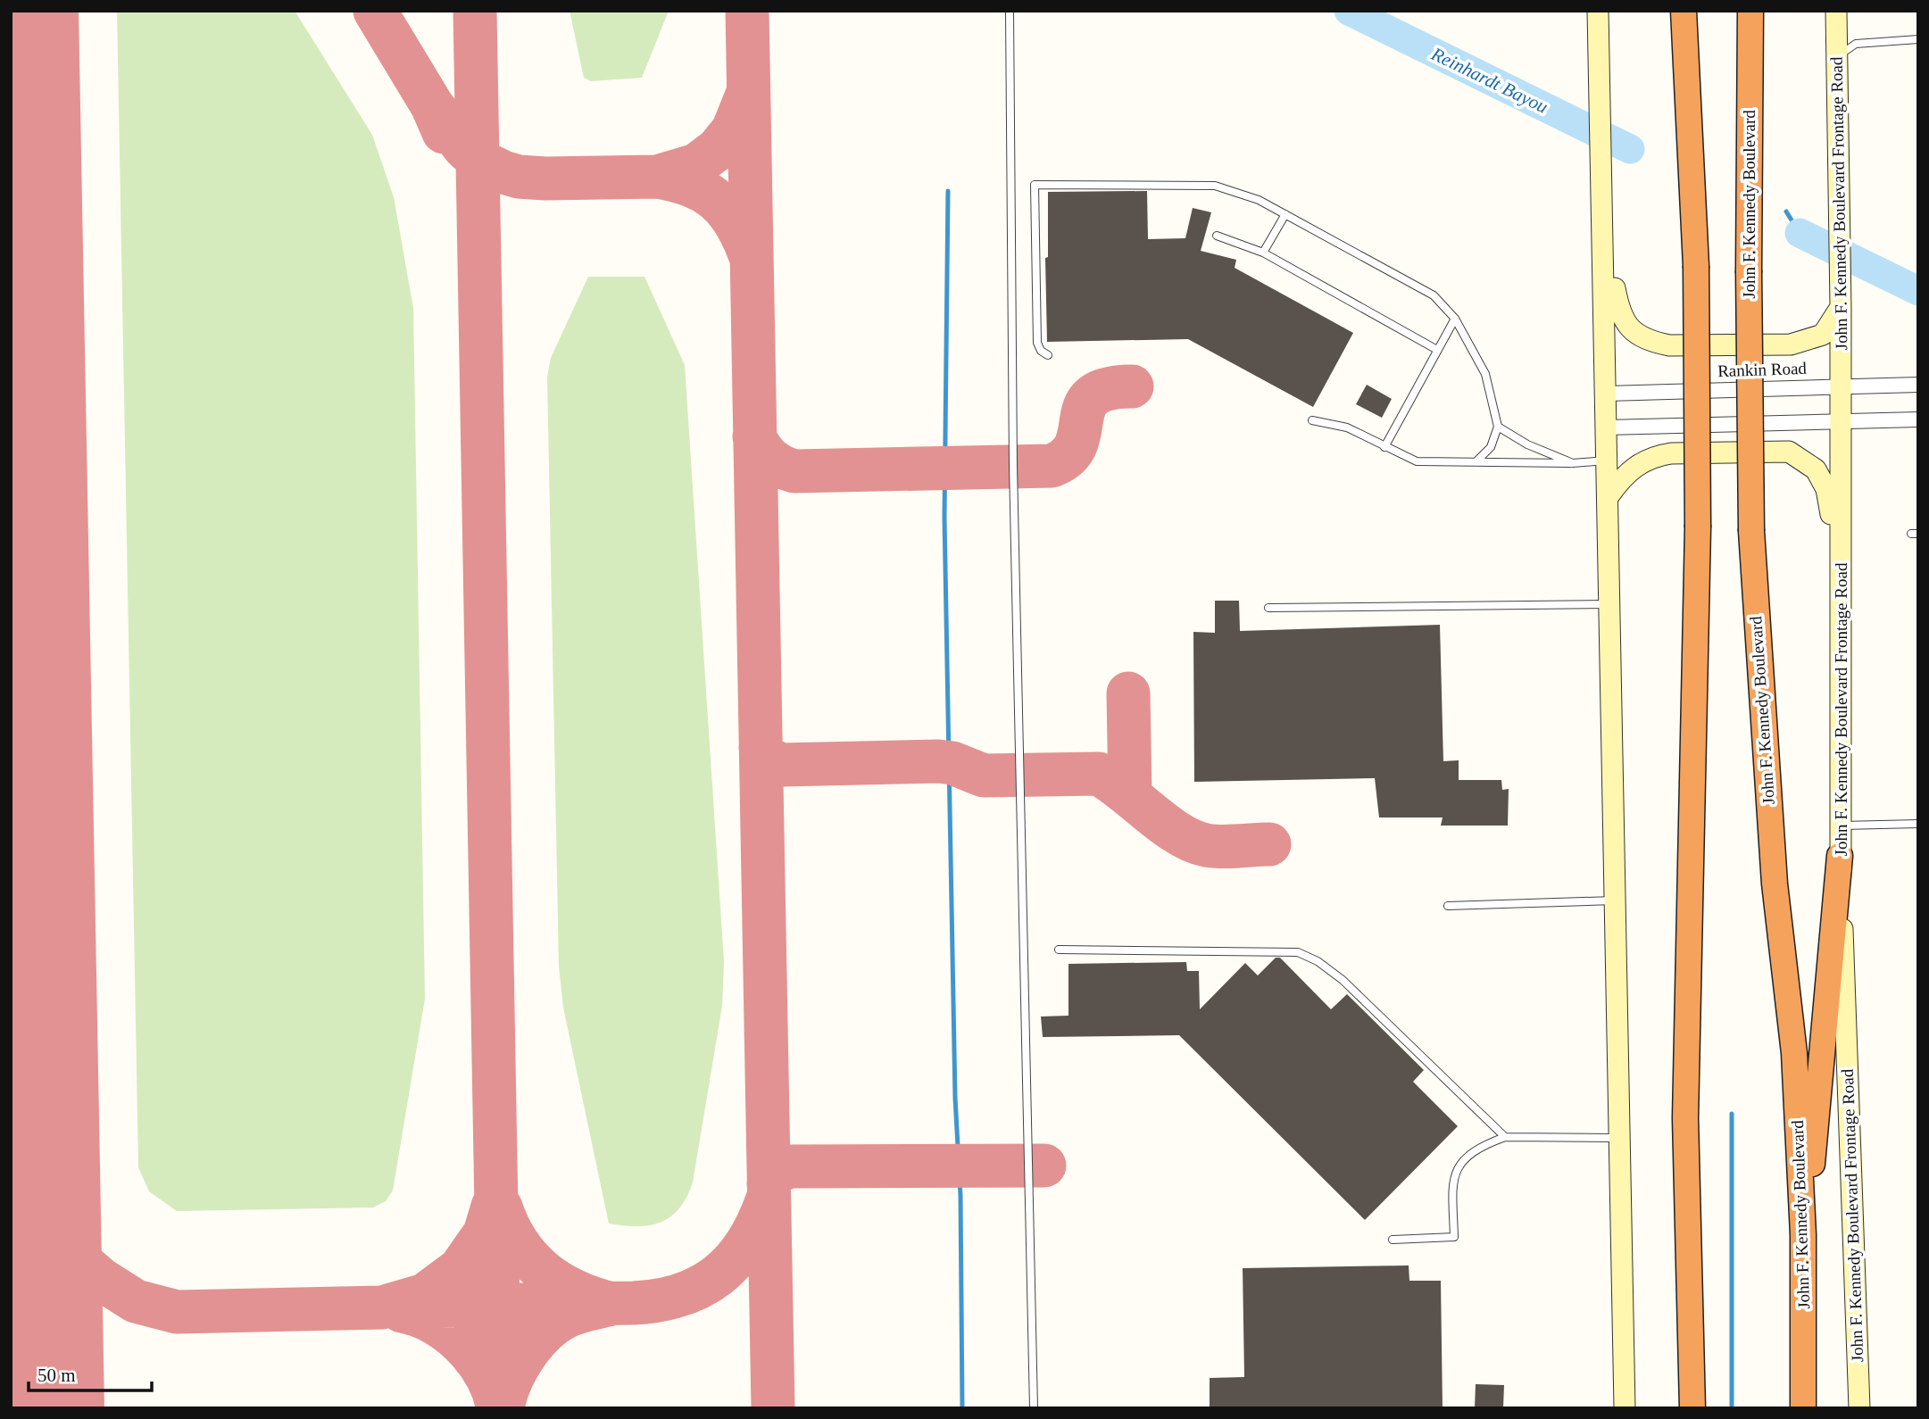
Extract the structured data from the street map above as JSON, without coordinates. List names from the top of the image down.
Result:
{
  "streets": {
    "highway": ["John F. Kennedy Boulevard"],
    "street": ["John F. Kennedy Boulevard Frontage Road", "Rankin Road"]
  },
  "crossings": [
    ["John F. Kennedy Boulevard Frontage Road", "Rankin Road"]
  ],
  "water": ["Reinhardt Bayou"],
  "scale_bar": "50 m"
}
